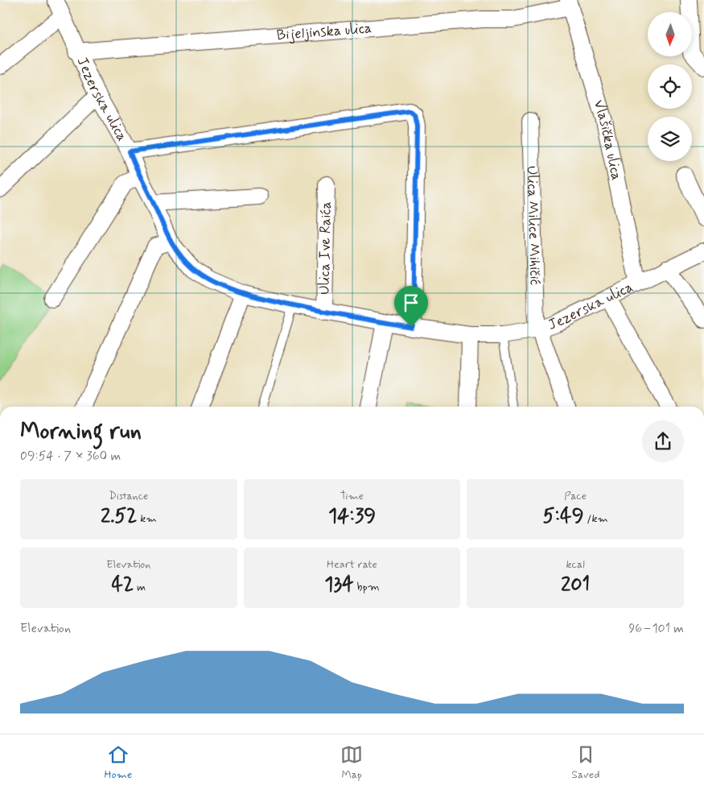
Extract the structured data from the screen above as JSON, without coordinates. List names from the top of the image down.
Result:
{
  "streets": {
    "street": [
      "Bijeljinska ulica",
      "Jezerska ulica",
      "Vlašička ulica",
      "Ulica Milice Mihičić",
      "Ulica Ive Raića"
    ]
  },
  "crossings": [
    ["Bijeljinska ulica", "Jezerska ulica"],
    ["Bijeljinska ulica", "Vlašička ulica"],
    ["Jezerska ulica", "Vlašička ulica"],
    ["Jezerska ulica", "Ulica Milice Mihičić"],
    ["Jezerska ulica", "Ulica Ive Raića"]
  ],
  "north": "bottom",
  "page": {
    "heading": ["Morning run", "09:54 · 7 × 360 m"],
    "stats": [
      ["Distance", "2.52 km"],
      ["Time", "14:39"],
      ["Pace", "5:49 /km"],
      ["Elevation", "42 m"],
      ["Heart rate", "134 bpm"],
      ["kcal", "201"]
    ],
    "chart": ["Elevation", "96–101 m"],
    "tabs": ["Home", "Map", "Saved"]
  }
}
